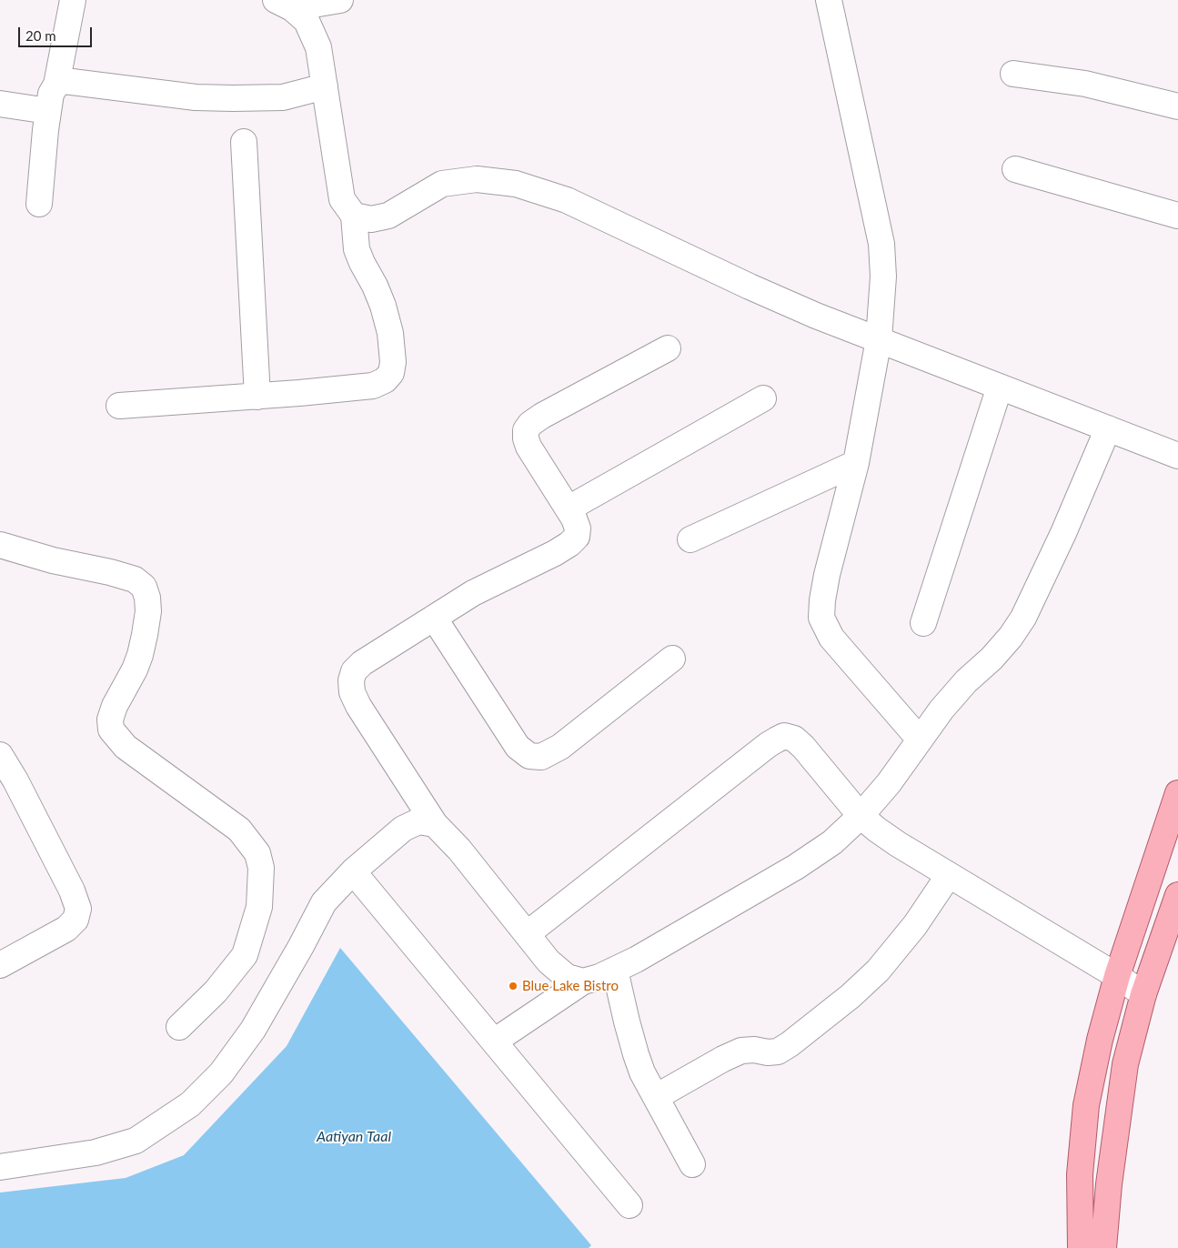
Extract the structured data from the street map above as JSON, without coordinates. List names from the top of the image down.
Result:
{
  "water": ["Aatiyan Taal"],
  "places": ["Blue Lake Bistro"],
  "scale_bar": "20 m"
}
